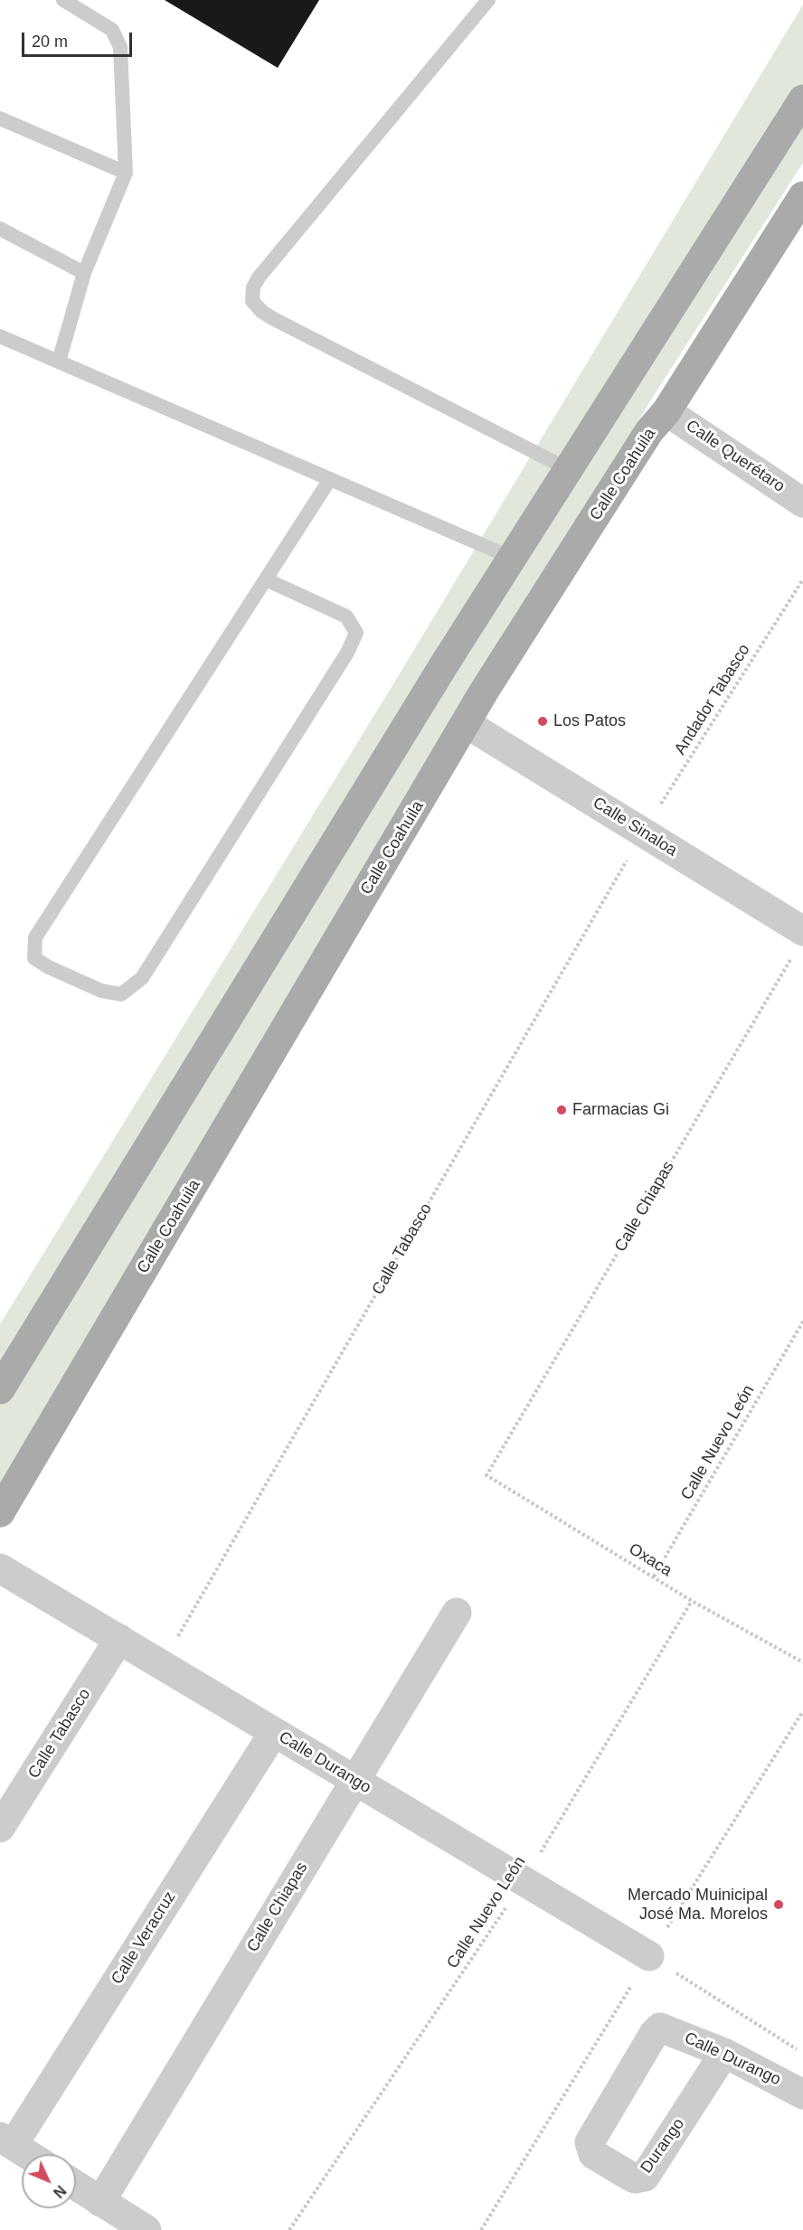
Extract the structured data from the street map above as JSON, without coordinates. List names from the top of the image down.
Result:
{
  "streets": {
    "main road": ["Calle Coahuila"],
    "street": [
      "Calle Querétaro",
      "Calle Sinaloa",
      "Calle Chiapas",
      "Calle Tabasco",
      "Calle Durango",
      "Calle Veracruz",
      "Durango"
    ],
    "path": ["Andador Tabasco", "Calle Nuevo León", "Oxaca"]
  },
  "crossings": [
    ["Calle Querétaro", "Calle Coahuila"],
    ["Calle Coahuila", "Calle Sinaloa"],
    ["Andador Tabasco", "Calle Sinaloa"],
    ["Andador Tabasco", "Calle Tabasco"],
    ["Calle Sinaloa", "Calle Chiapas"],
    ["Calle Sinaloa", "Calle Tabasco"],
    ["Calle Chiapas", "Oxaca"],
    ["Calle Chiapas", "Calle Durango"],
    ["Calle Tabasco", "Calle Durango"],
    ["Calle Nuevo León", "Oxaca"],
    ["Calle Nuevo León", "Calle Durango"],
    ["Calle Durango", "Calle Veracruz"],
    ["Calle Durango", "Durango"]
  ],
  "places": ["Los Patos", "Farmacias Gi", "Mercado Muinicipal José Ma. Morelos"],
  "scale_bar": "20 m",
  "north": "bottom right"
}
